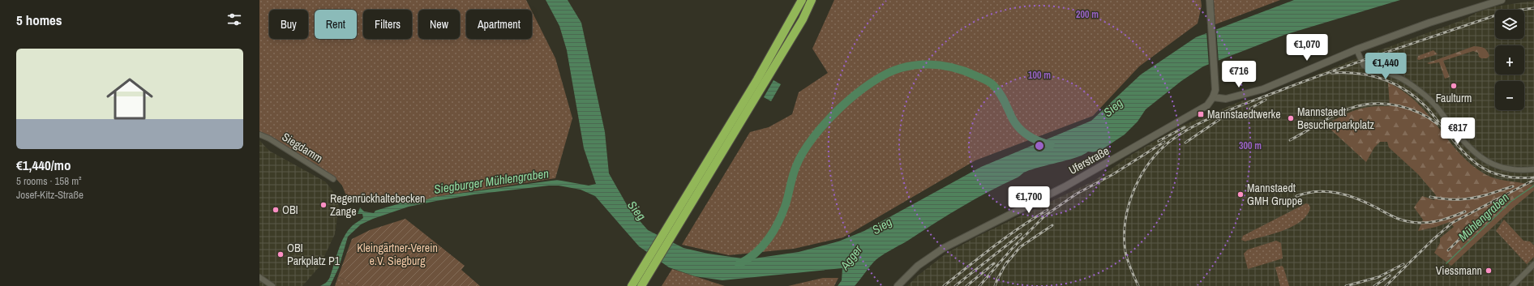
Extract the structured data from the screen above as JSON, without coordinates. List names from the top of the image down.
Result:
{
  "streets": {
    "street": ["Siegdamm", "Uferstraße"]
  },
  "water": [
    "Sieg",
    "Siegburger Mühlengraben",
    "Mühlengraben",
    "Agger"
  ],
  "parks": ["Kleingärtner-Verein e.V. Siegburg"],
  "places": {
    "other": [
      "Faulturm",
      "Mannstaedt Besucherparkplatz",
      "Mannstaedt GMH Gruppe",
      "Regenrückhaltebecken Zange",
      "OBI",
      "OBI Parkplatz P1",
      "Viessmann"
    ],
    "transit": ["Mannstaedtwerke"]
  },
  "page": {
    "heading": "5 homes",
    "map_buttons": ["+", "−"],
    "chip": [
      "Buy",
      "Rent",
      "Filters",
      "New",
      "Apartment"
    ],
    "price": [
      "€1,070",
      "€1,440",
      "€716",
      "€817",
      "€1,700"
    ],
    "list": [
      {
        "name": "€1,440/mo",
        "note": "5 rooms · 158 m² · Josef-Kitz-Straße"
      }
    ]
  },
  "rings": ["200 m", "100 m", "300 m"]
}
